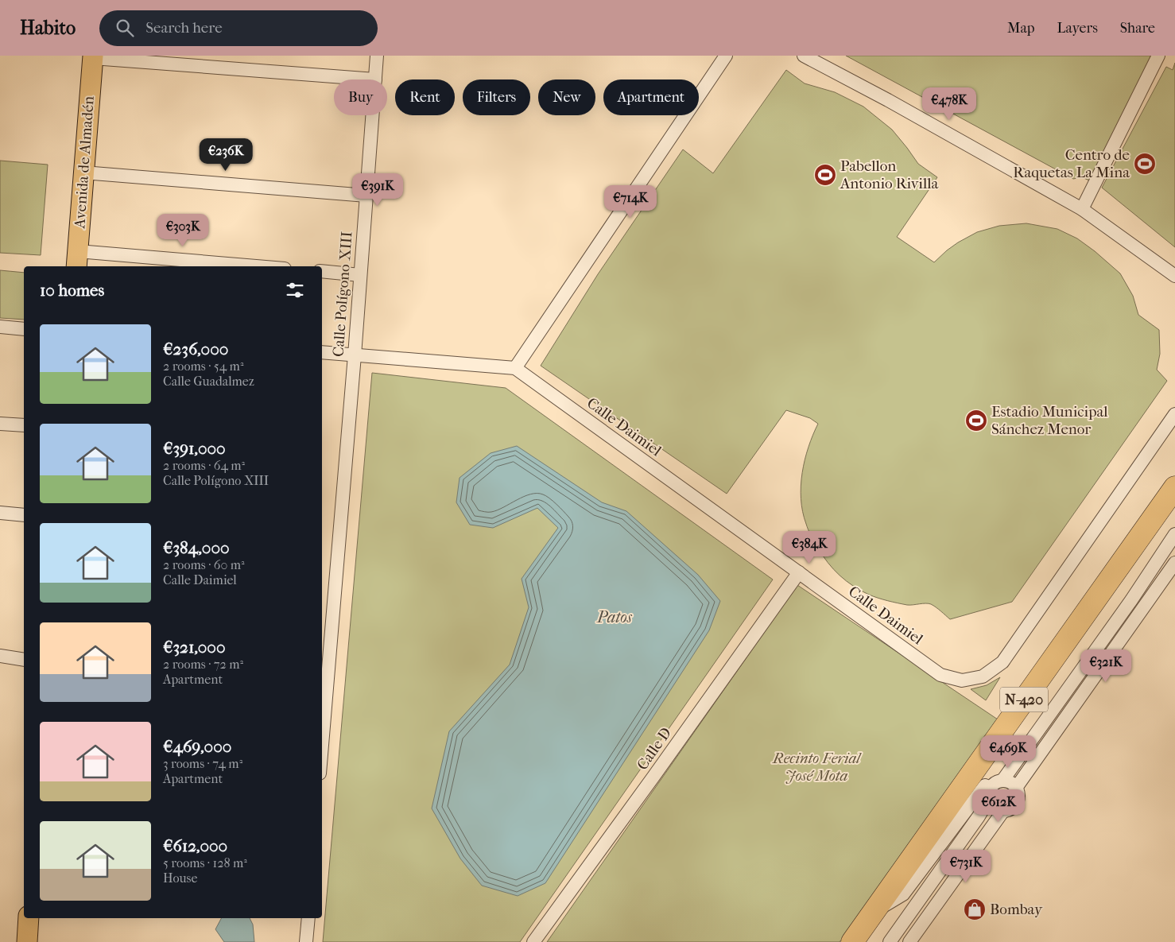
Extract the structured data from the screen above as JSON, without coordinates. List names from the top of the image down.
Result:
{
  "streets": {
    "highway": ["N-420"],
    "main road": ["Avenida de Almadén"],
    "street": ["Calle Polígono XIII", "Calle Daimiel", "Calle D"]
  },
  "crossings": [
    ["Calle Daimiel", "Calle D"]
  ],
  "water": ["Patos"],
  "parks": ["Recinto Ferial José Mota"],
  "places": {
    "sports": ["Centro de Raquetas La Mina", "Pabellon Antonio Rivilla", "Estadio Municipal Sánchez Menor"],
    "shop": ["Bombay"]
  },
  "page": {
    "header": "Habito",
    "search": "Search here",
    "nav": ["Map", "Layers", "Share"],
    "chip": [
      "Buy",
      "Rent",
      "Filters",
      "New",
      "Apartment"
    ],
    "price": [
      "€478K",
      "€236K",
      "€391K",
      "€714K",
      "€303K",
      "€384K",
      "€321K",
      "€469K",
      "€612K",
      "€731K"
    ],
    "heading": "10 homes",
    "list": [
      {
        "name": "€236,000",
        "note": "2 rooms · 54 m² · Calle Guadalmez"
      },
      {
        "name": "€391,000",
        "note": "2 rooms · 64 m² · Calle Polígono XIII"
      },
      {
        "name": "€384,000",
        "note": "2 rooms · 60 m² · Calle Daimiel"
      },
      {
        "name": "€321,000",
        "note": "2 rooms · 72 m² · Apartment"
      },
      {
        "name": "€469,000",
        "note": "3 rooms · 74 m² · Apartment"
      },
      {
        "name": "€612,000",
        "note": "5 rooms · 128 m² · House"
      }
    ]
  }
}
